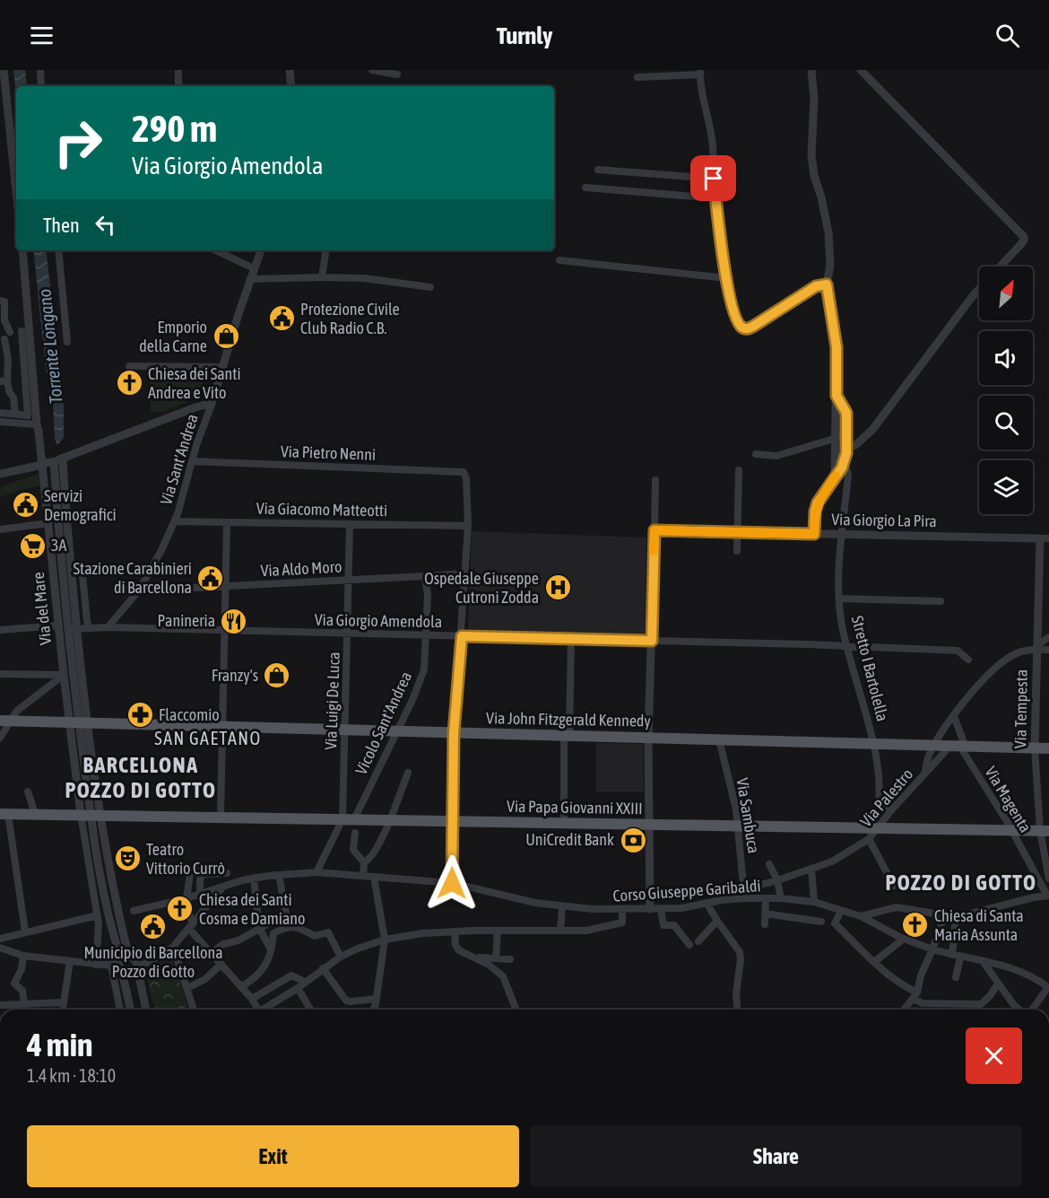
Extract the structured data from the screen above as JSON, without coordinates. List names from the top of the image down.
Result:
{
  "streets": {
    "main road": ["Via John Fitzgerald Kennedy", "Via Papa Giovanni XXIII"],
    "street": [
      "Via Pietro Nenni",
      "Via Sant'Andrea",
      "Via Giacomo Matteotti",
      "Via Giorgio La Pira",
      "Via Aldo Moro",
      "Via del Mare",
      "Via Giorgio Amendola",
      "Stretto I Bartolella",
      "Via Luigi De Luca",
      "Via Tempesta",
      "Vicolo Sant'Andrea",
      "Via Palestro",
      "Via Magenta",
      "Via Sambuca",
      "Corso Giuseppe Garibaldi"
    ]
  },
  "crossings": [
    ["Via Pietro Nenni", "Via Sant'Andrea"],
    ["Via Pietro Nenni", "Via Giacomo Matteotti"],
    ["Via Sant'Andrea", "Via Giacomo Matteotti"],
    ["Via Sant'Andrea", "Via Aldo Moro"],
    ["Via Sant'Andrea", "Via Giorgio Amendola"],
    ["Via Giacomo Matteotti", "Via Luigi De Luca"],
    ["Via Giorgio La Pira", "Stretto I Bartolella"],
    ["Via Giorgio La Pira", "Via Tempesta"],
    ["Via Aldo Moro", "Via Luigi De Luca"],
    ["Via Aldo Moro", "Vicolo Sant'Andrea"],
    ["Via del Mare", "Via John Fitzgerald Kennedy"],
    ["Via del Mare", "Via Papa Giovanni XXIII"],
    ["Via Giorgio Amendola", "Stretto I Bartolella"],
    ["Via Giorgio Amendola", "Via Luigi De Luca"],
    ["Via Giorgio Amendola", "Vicolo Sant'Andrea"],
    ["Stretto I Bartolella", "Via John Fitzgerald Kennedy"],
    ["Stretto I Bartolella", "Via Palestro"],
    ["Via Luigi De Luca", "Via John Fitzgerald Kennedy"],
    ["Via Luigi De Luca", "Vicolo Sant'Andrea"],
    ["Via Luigi De Luca", "Via Papa Giovanni XXIII"],
    ["Via Luigi De Luca", "Corso Giuseppe Garibaldi"],
    ["Via Tempesta", "Via John Fitzgerald Kennedy"],
    ["Via Tempesta", "Via Papa Giovanni XXIII"],
    ["Via John Fitzgerald Kennedy", "Vicolo Sant'Andrea"],
    ["Via John Fitzgerald Kennedy", "Via Palestro"],
    ["Via John Fitzgerald Kennedy", "Via Magenta"],
    ["Via John Fitzgerald Kennedy", "Via Sambuca"],
    ["Vicolo Sant'Andrea", "Via Papa Giovanni XXIII"],
    ["Via Palestro", "Via Papa Giovanni XXIII"],
    ["Via Palestro", "Via Sambuca"],
    ["Via Magenta", "Via Papa Giovanni XXIII"],
    ["Via Magenta", "Corso Giuseppe Garibaldi"],
    ["Via Papa Giovanni XXIII", "Via Sambuca"],
    ["Via Sambuca", "Corso Giuseppe Garibaldi"]
  ],
  "districts": ["SAN GAETANO", "BARCELLONA POZZO DI GOTTO", "POZZO DI GOTTO"],
  "water": ["Torrente Longano"],
  "places": {
    "public building": [
      "Protezione Civile Club Radio C.B.",
      "Servizi Demografici",
      "Stazione Carabinieri di Barcellona",
      "Municipio di Barcellona Pozzo di Gotto"
    ],
    "shop": ["Emporio della Carne", "Franzy's"],
    "church": ["Chiesa dei Santi Andrea e Vito", "Chiesa dei Santi Cosma e Damiano", "Chiesa di Santa Maria Assunta"],
    "supermarket": ["3A"],
    "hospital": ["Ospedale Giuseppe Cutroni Zodda"],
    "restaurant": ["Panineria"],
    "pharmacy": ["Flaccomio"],
    "bank": ["UniCredit Bank"],
    "theatre": ["Teatro Vittorio Currò"]
  },
  "north": "top right",
  "page": {
    "header": "Turnly",
    "turn": ["290 m", "Via Giorgio Amendola"],
    "then": "Then",
    "heading": ["4 min", "1.4 km · 18:10"],
    "buttons": ["Exit", "Share"]
  }
}
